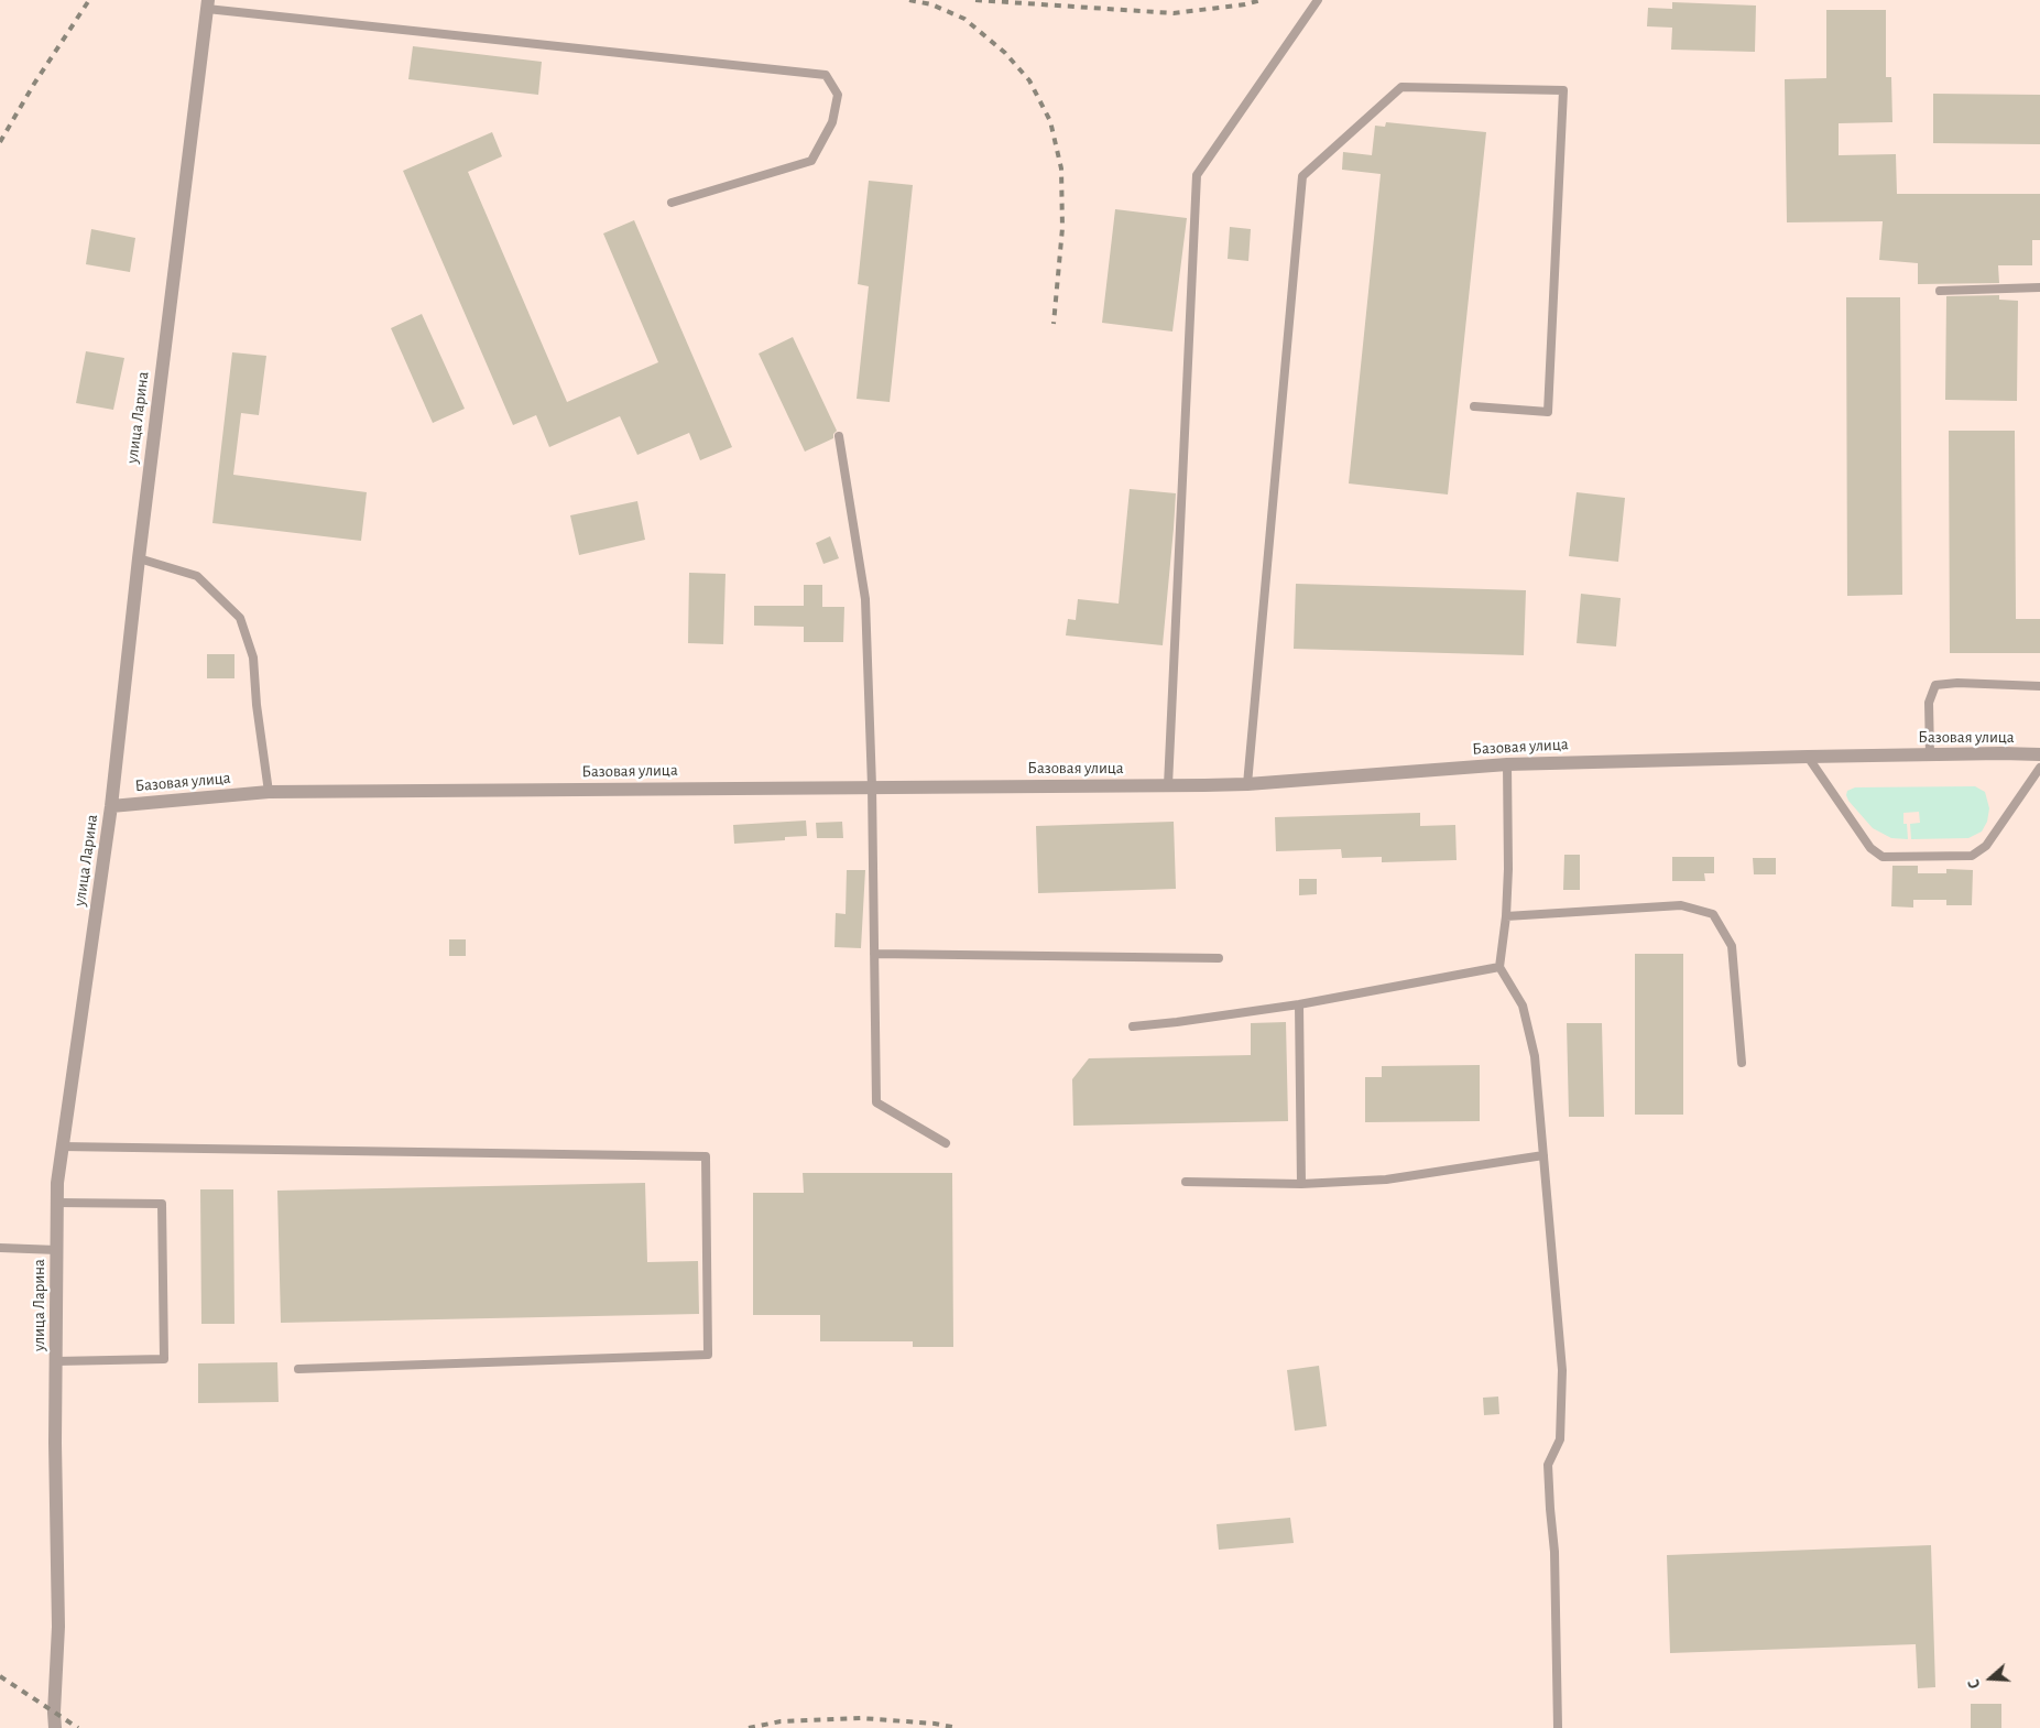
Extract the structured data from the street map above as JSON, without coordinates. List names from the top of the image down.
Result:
{
  "streets": {
    "street": ["улица Ларина", "Базовая улица"]
  },
  "crossings": [
    ["улица Ларина", "Базовая улица"]
  ],
  "north": "left"
}
